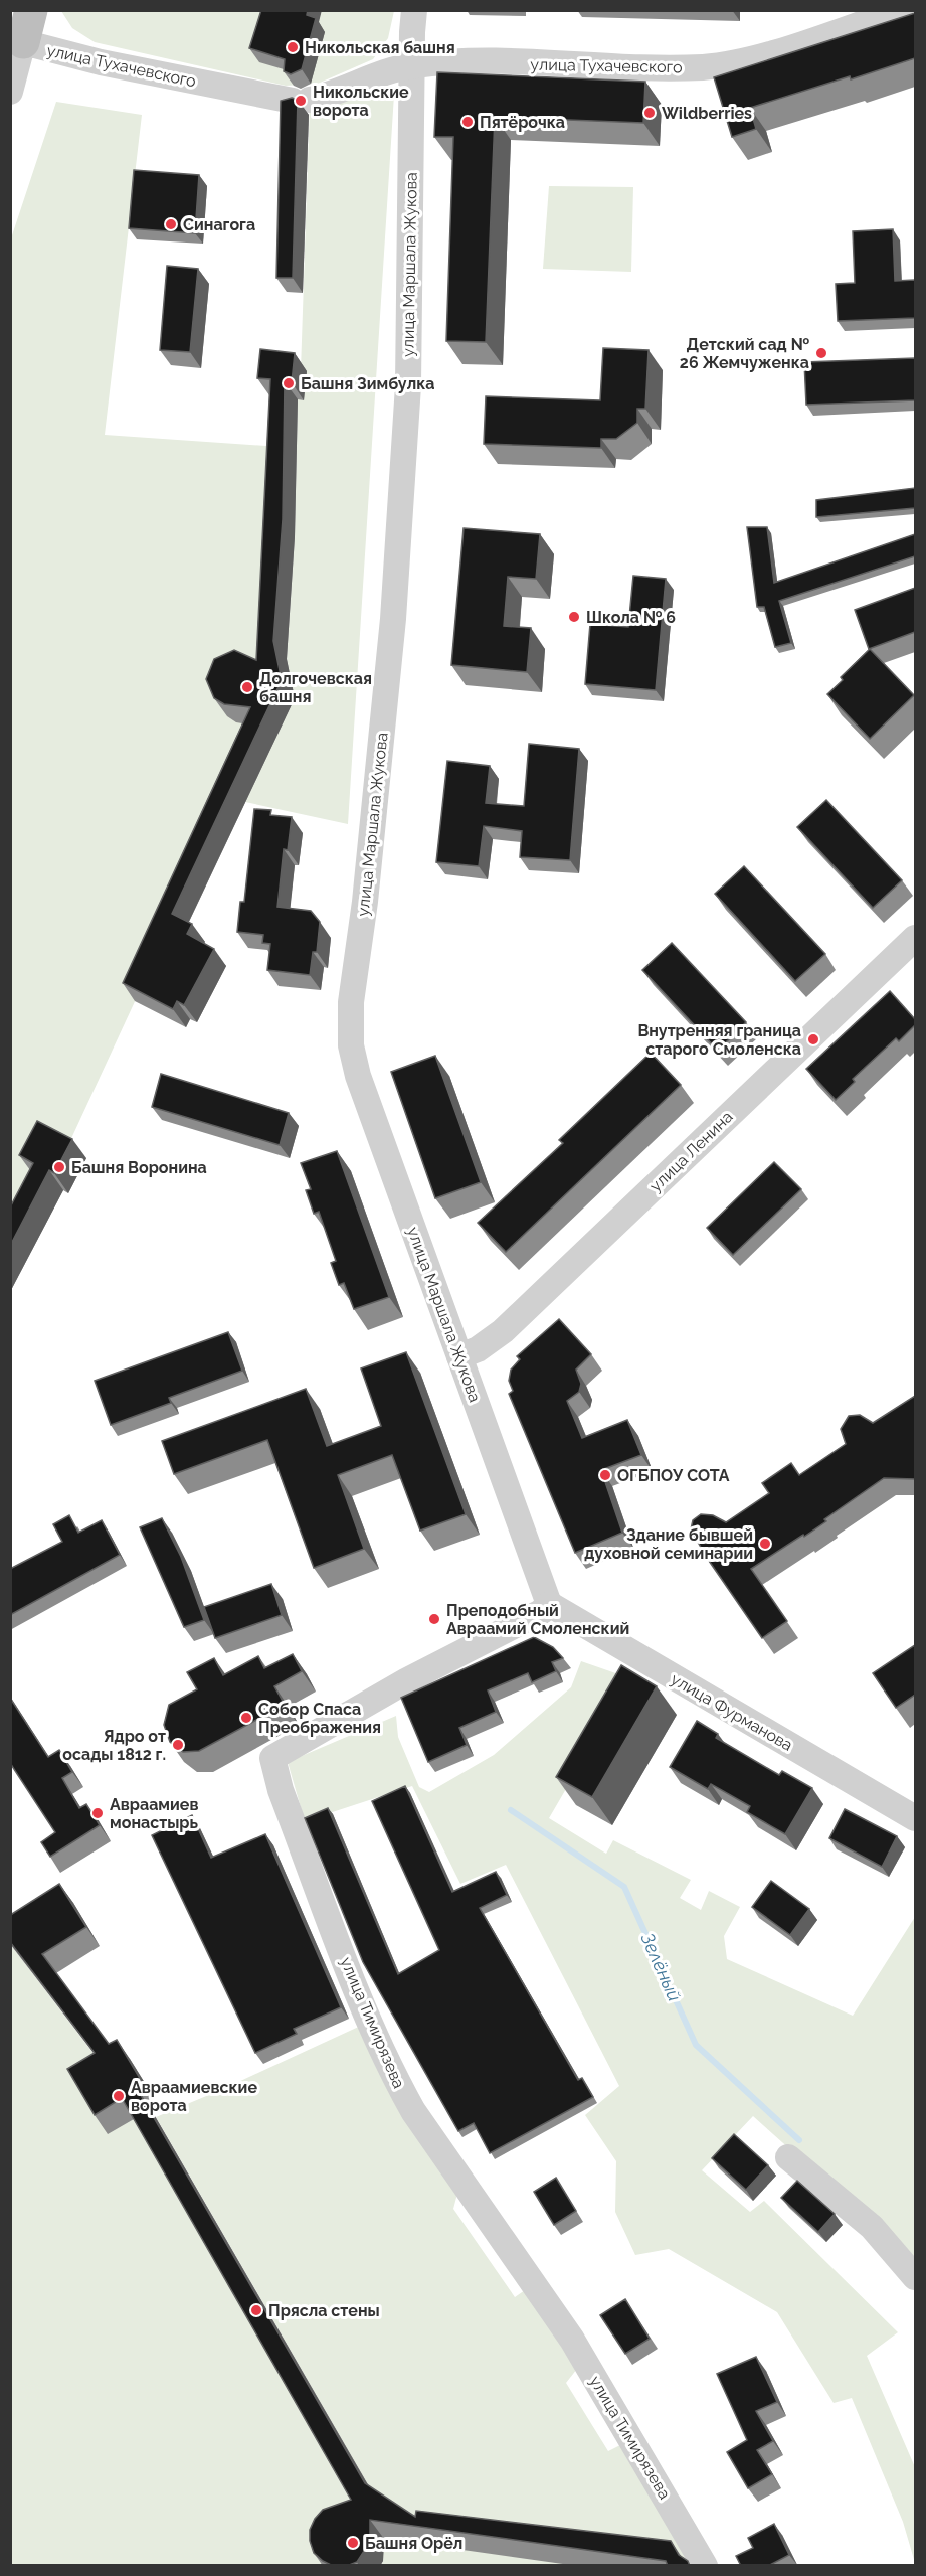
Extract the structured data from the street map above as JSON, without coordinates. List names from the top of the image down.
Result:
{
  "streets": {
    "street": [
      "улица Тухачевского",
      "улица Маршала Жукова",
      "улица Ленина",
      "улица Фурманова",
      "улица Тимирязева"
    ]
  },
  "crossings": [
    ["улица Тухачевского", "улица Маршала Жукова"],
    ["улица Маршала Жукова", "улица Ленина"],
    ["улица Маршала Жукова", "улица Фурманова"],
    ["улица Маршала Жукова", "улица Тимирязева"],
    ["улица Фурманова", "улица Тимирязева"]
  ],
  "water": ["Зелёный"],
  "places": [
    "Никольская башня",
    "Никольские ворота",
    "Wildberries",
    "Пятёрочка",
    "Синагога",
    "Детский сад № 26 Жемчуженка",
    "Башня Зимбулка",
    "Школа № 6",
    "Долгочевская башня",
    "Внутренняя граница старого Смоленска",
    "Башня Воронина",
    "ОГБПОУ СОТА",
    "Здание бывшей духовной семинарии",
    "Преподобный Авраамий Смоленский",
    "Собор Спаса Преображения",
    "Ядро от осады 1812 г.",
    "Авраамиев монастырь",
    "Авраамиевские ворота",
    "Прясла стены",
    "Башня Орёл"
  ]
}
